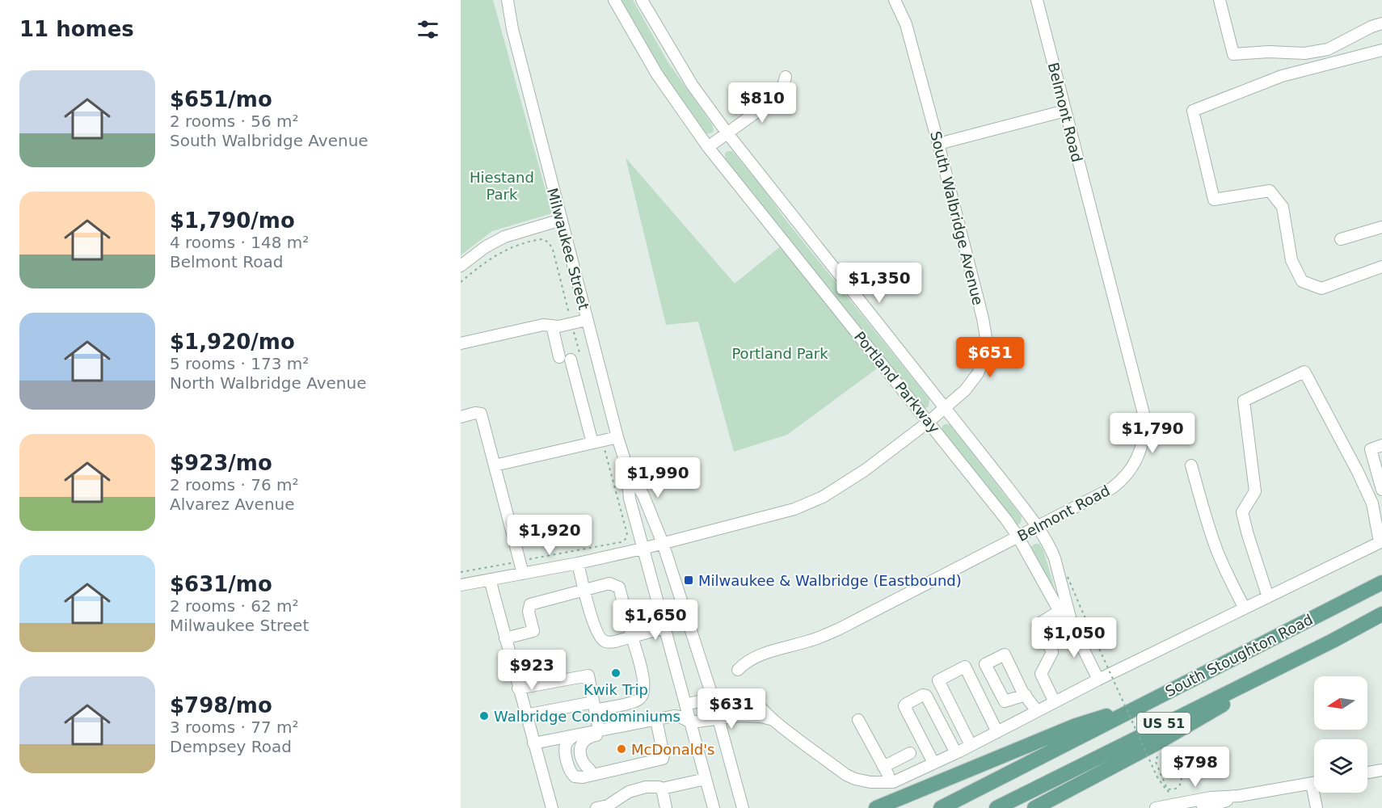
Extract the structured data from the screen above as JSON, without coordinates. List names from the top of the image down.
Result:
{
  "streets": {
    "main road": ["South Stoughton Road", "US 51"],
    "street": [
      "Belmont Road",
      "South Walbridge Avenue",
      "Milwaukee Street",
      "Portland Parkway"
    ]
  },
  "crossings": [
    ["Belmont Road", "Portland Parkway"],
    ["South Walbridge Avenue", "Milwaukee Street"],
    ["South Walbridge Avenue", "Portland Parkway"]
  ],
  "parks": ["Hiestand Park", "Portland Park"],
  "places": {
    "transit": ["Milwaukee & Walbridge (Eastbound)"],
    "other": ["Kwik Trip", "Walbridge Condominiums", "McDonald's"]
  },
  "north": "left",
  "page": {
    "heading": "11 homes",
    "list": [
      {
        "name": "$651/mo",
        "note": "2 rooms · 56 m² · South Walbridge Avenue"
      },
      {
        "name": "$1,790/mo",
        "note": "4 rooms · 148 m² · Belmont Road"
      },
      {
        "name": "$1,920/mo",
        "note": "5 rooms · 173 m² · North Walbridge Avenue"
      },
      {
        "name": "$923/mo",
        "note": "2 rooms · 76 m² · Alvarez Avenue"
      },
      {
        "name": "$631/mo",
        "note": "2 rooms · 62 m² · Milwaukee Street"
      },
      {
        "name": "$798/mo",
        "note": "3 rooms · 77 m² · Dempsey Road"
      }
    ],
    "price": [
      "$810",
      "$1,350",
      "$651",
      "$1,790",
      "$1,990",
      "$1,920",
      "$1,650",
      "$1,050",
      "$923",
      "$631",
      "$798"
    ]
  }
}
